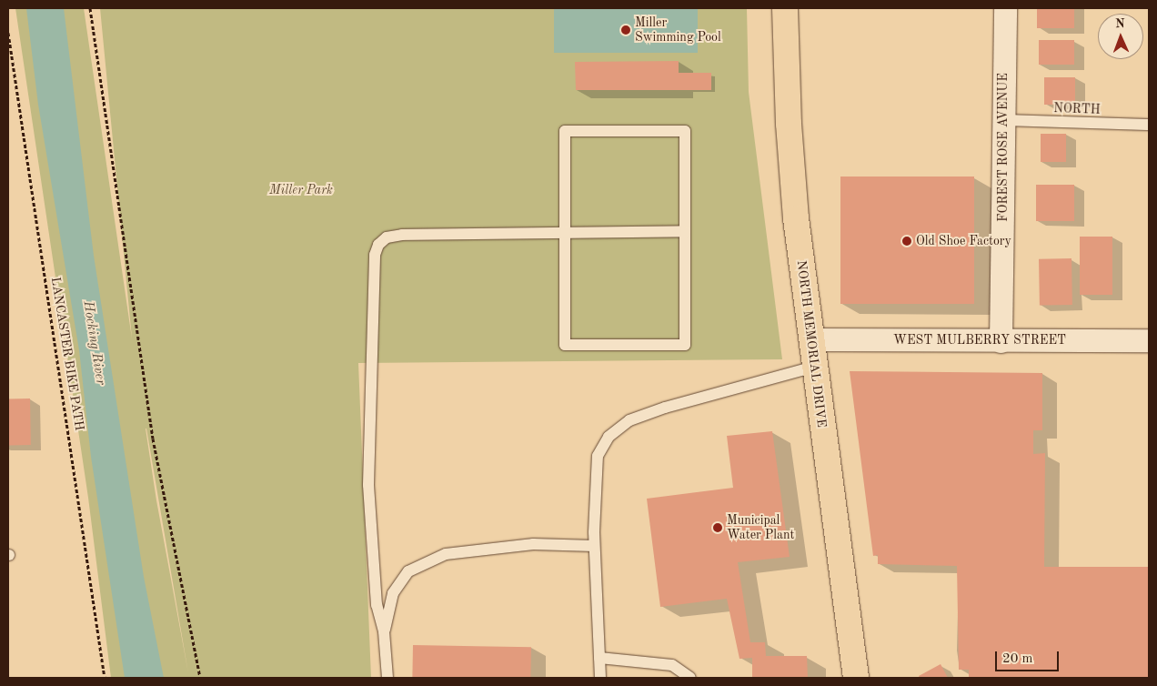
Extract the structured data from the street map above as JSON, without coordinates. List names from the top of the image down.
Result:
{
  "streets": {
    "main road": ["NORTH MEMORIAL DRIVE"],
    "street": ["FOREST ROSE AVENUE", "WEST MULBERRY STREET"],
    "lane": ["NORTH"],
    "path": ["LANCASTER BIKE PATH"]
  },
  "crossings": [
    ["NORTH", "FOREST ROSE AVENUE"],
    ["FOREST ROSE AVENUE", "WEST MULBERRY STREET"],
    ["WEST MULBERRY STREET", "NORTH MEMORIAL DRIVE"]
  ],
  "water": ["Hocking River"],
  "parks": ["Miller Park"],
  "places": ["Miller Swimming Pool", "Old Shoe Factory", "Municipal Water Plant"],
  "scale_bar": "20 m",
  "north": "top"
}
